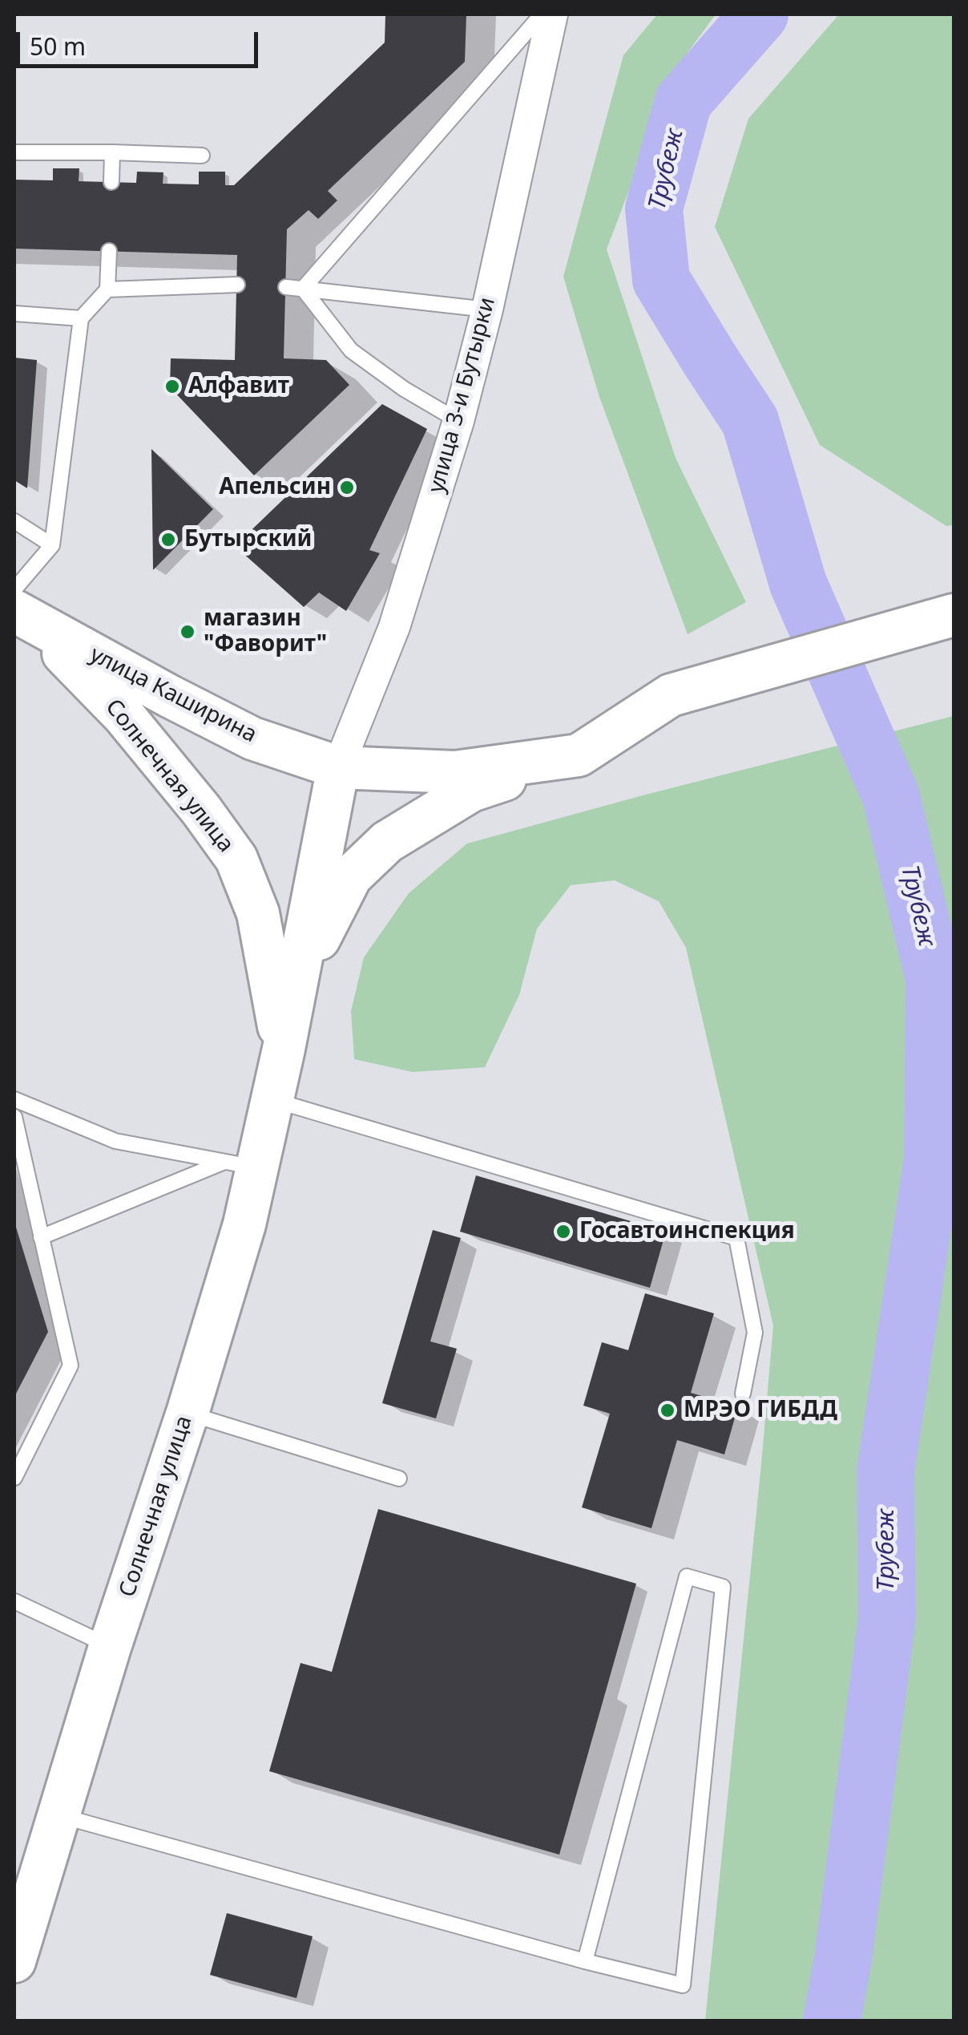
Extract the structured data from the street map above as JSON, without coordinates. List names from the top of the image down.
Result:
{
  "streets": {
    "main road": ["улица Каширина", "Солнечная улица"],
    "street": ["улица 3-и Бутырки"]
  },
  "crossings": [
    ["улица 3-и Бутырки", "улица Каширина"],
    ["улица 3-и Бутырки", "Солнечная улица"],
    ["улица Каширина", "Солнечная улица"]
  ],
  "water": ["Трубеж"],
  "places": [
    "Алфавит",
    "Апельсин",
    "Бутырский",
    "магазин \"Фаворит\"",
    "Госавтоинспекция",
    "МРЭО ГИБДД"
  ],
  "scale_bar": "50 m"
}
